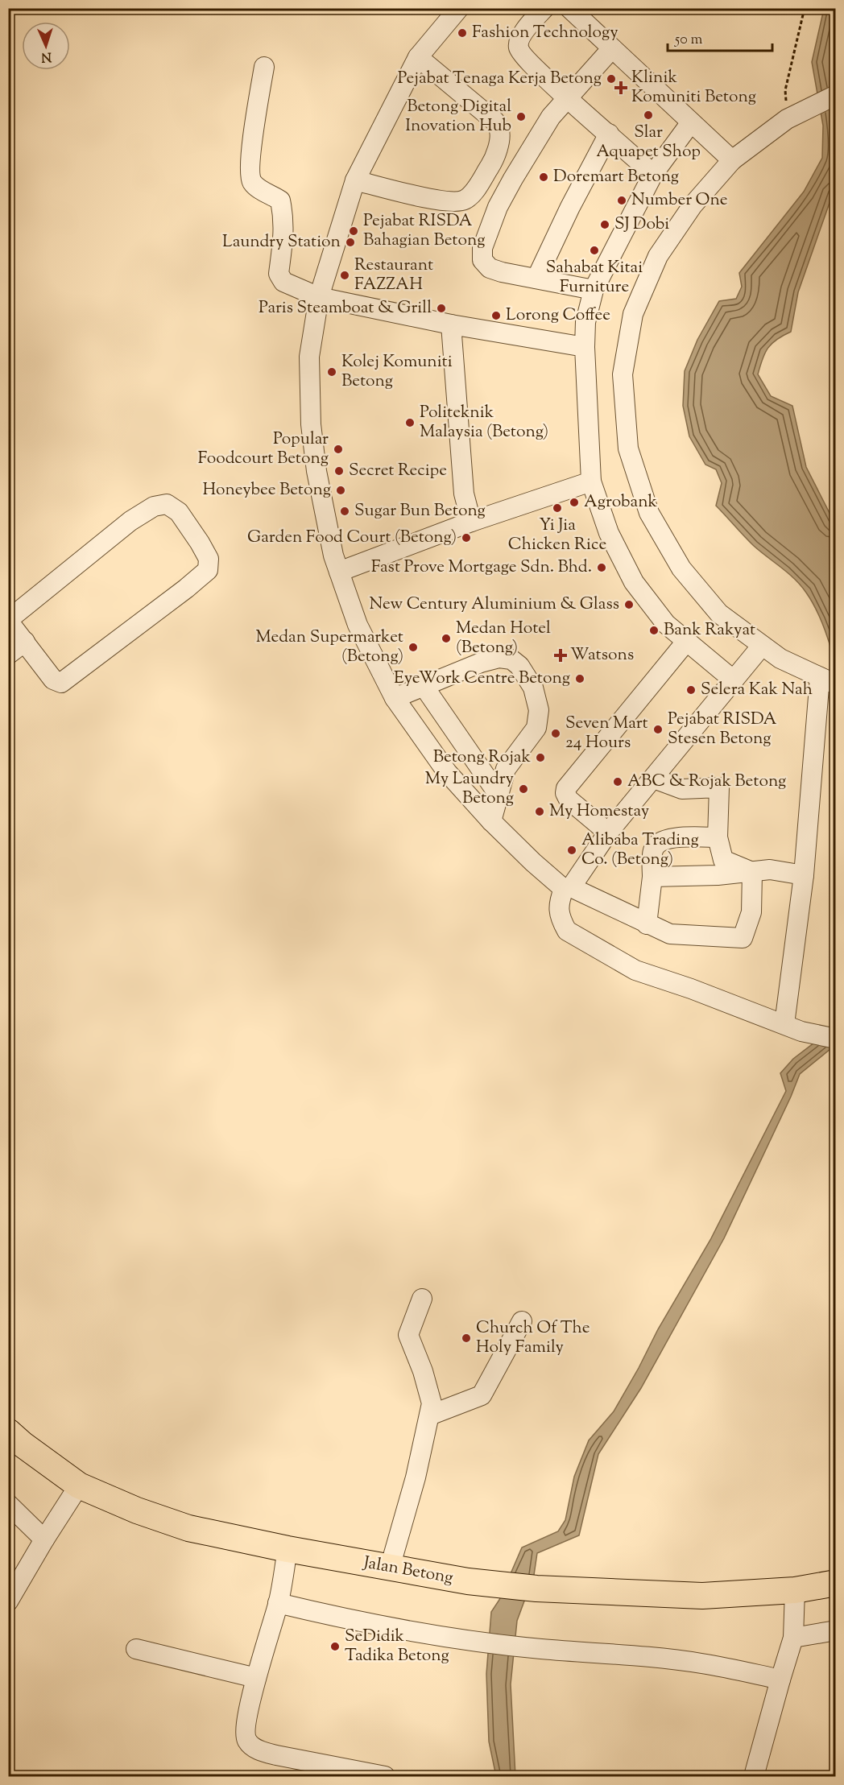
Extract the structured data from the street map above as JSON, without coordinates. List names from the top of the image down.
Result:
{
  "streets": {
    "main road": ["Jalan Betong"]
  },
  "places": {
    "other": [
      "Fashion Technology",
      "Pejabat Tenaga Kerja Betong",
      "Slar Aquapet Shop",
      "Betong Digital Inovation Hub",
      "Doremart Betong",
      "Number One",
      "SJ Dobi",
      "Pejabat RISDA Bahagian Betong",
      "Laundry Station",
      "Sahabat Kitai Furniture",
      "Restaurant FAZZAH",
      "Paris Steamboat & Grill",
      "Lorong Coffee",
      "Kolej Komuniti Betong",
      "Politeknik Malaysia (Betong)",
      "Popular Foodcourt Betong",
      "Secret Recipe",
      "Honeybee Betong",
      "Agrobank",
      "Yi Jia Chicken Rice",
      "Sugar Bun Betong",
      "Garden Food Court (Betong)",
      "Fast Prove Mortgage Sdn. Bhd.",
      "New Century Aluminium & Glass",
      "Bank Rakyat",
      "Medan Hotel (Betong)",
      "Medan Supermarket (Betong)",
      "EyeWork Centre Betong",
      "Selera Kak Nah",
      "Pejabat RISDA Stesen Betong",
      "Seven Mart 24 Hours",
      "Betong Rojak",
      "ABC & Rojak Betong",
      "My Laundry Betong",
      "My Homestay",
      "Alibaba Trading Co. (Betong)",
      "Church Of The Holy Family",
      "SeDidik Tadika Betong"
    ],
    "health": ["Klinik Komuniti Betong", "Watsons"]
  },
  "scale_bar": "50 m",
  "north": "bottom"
}
